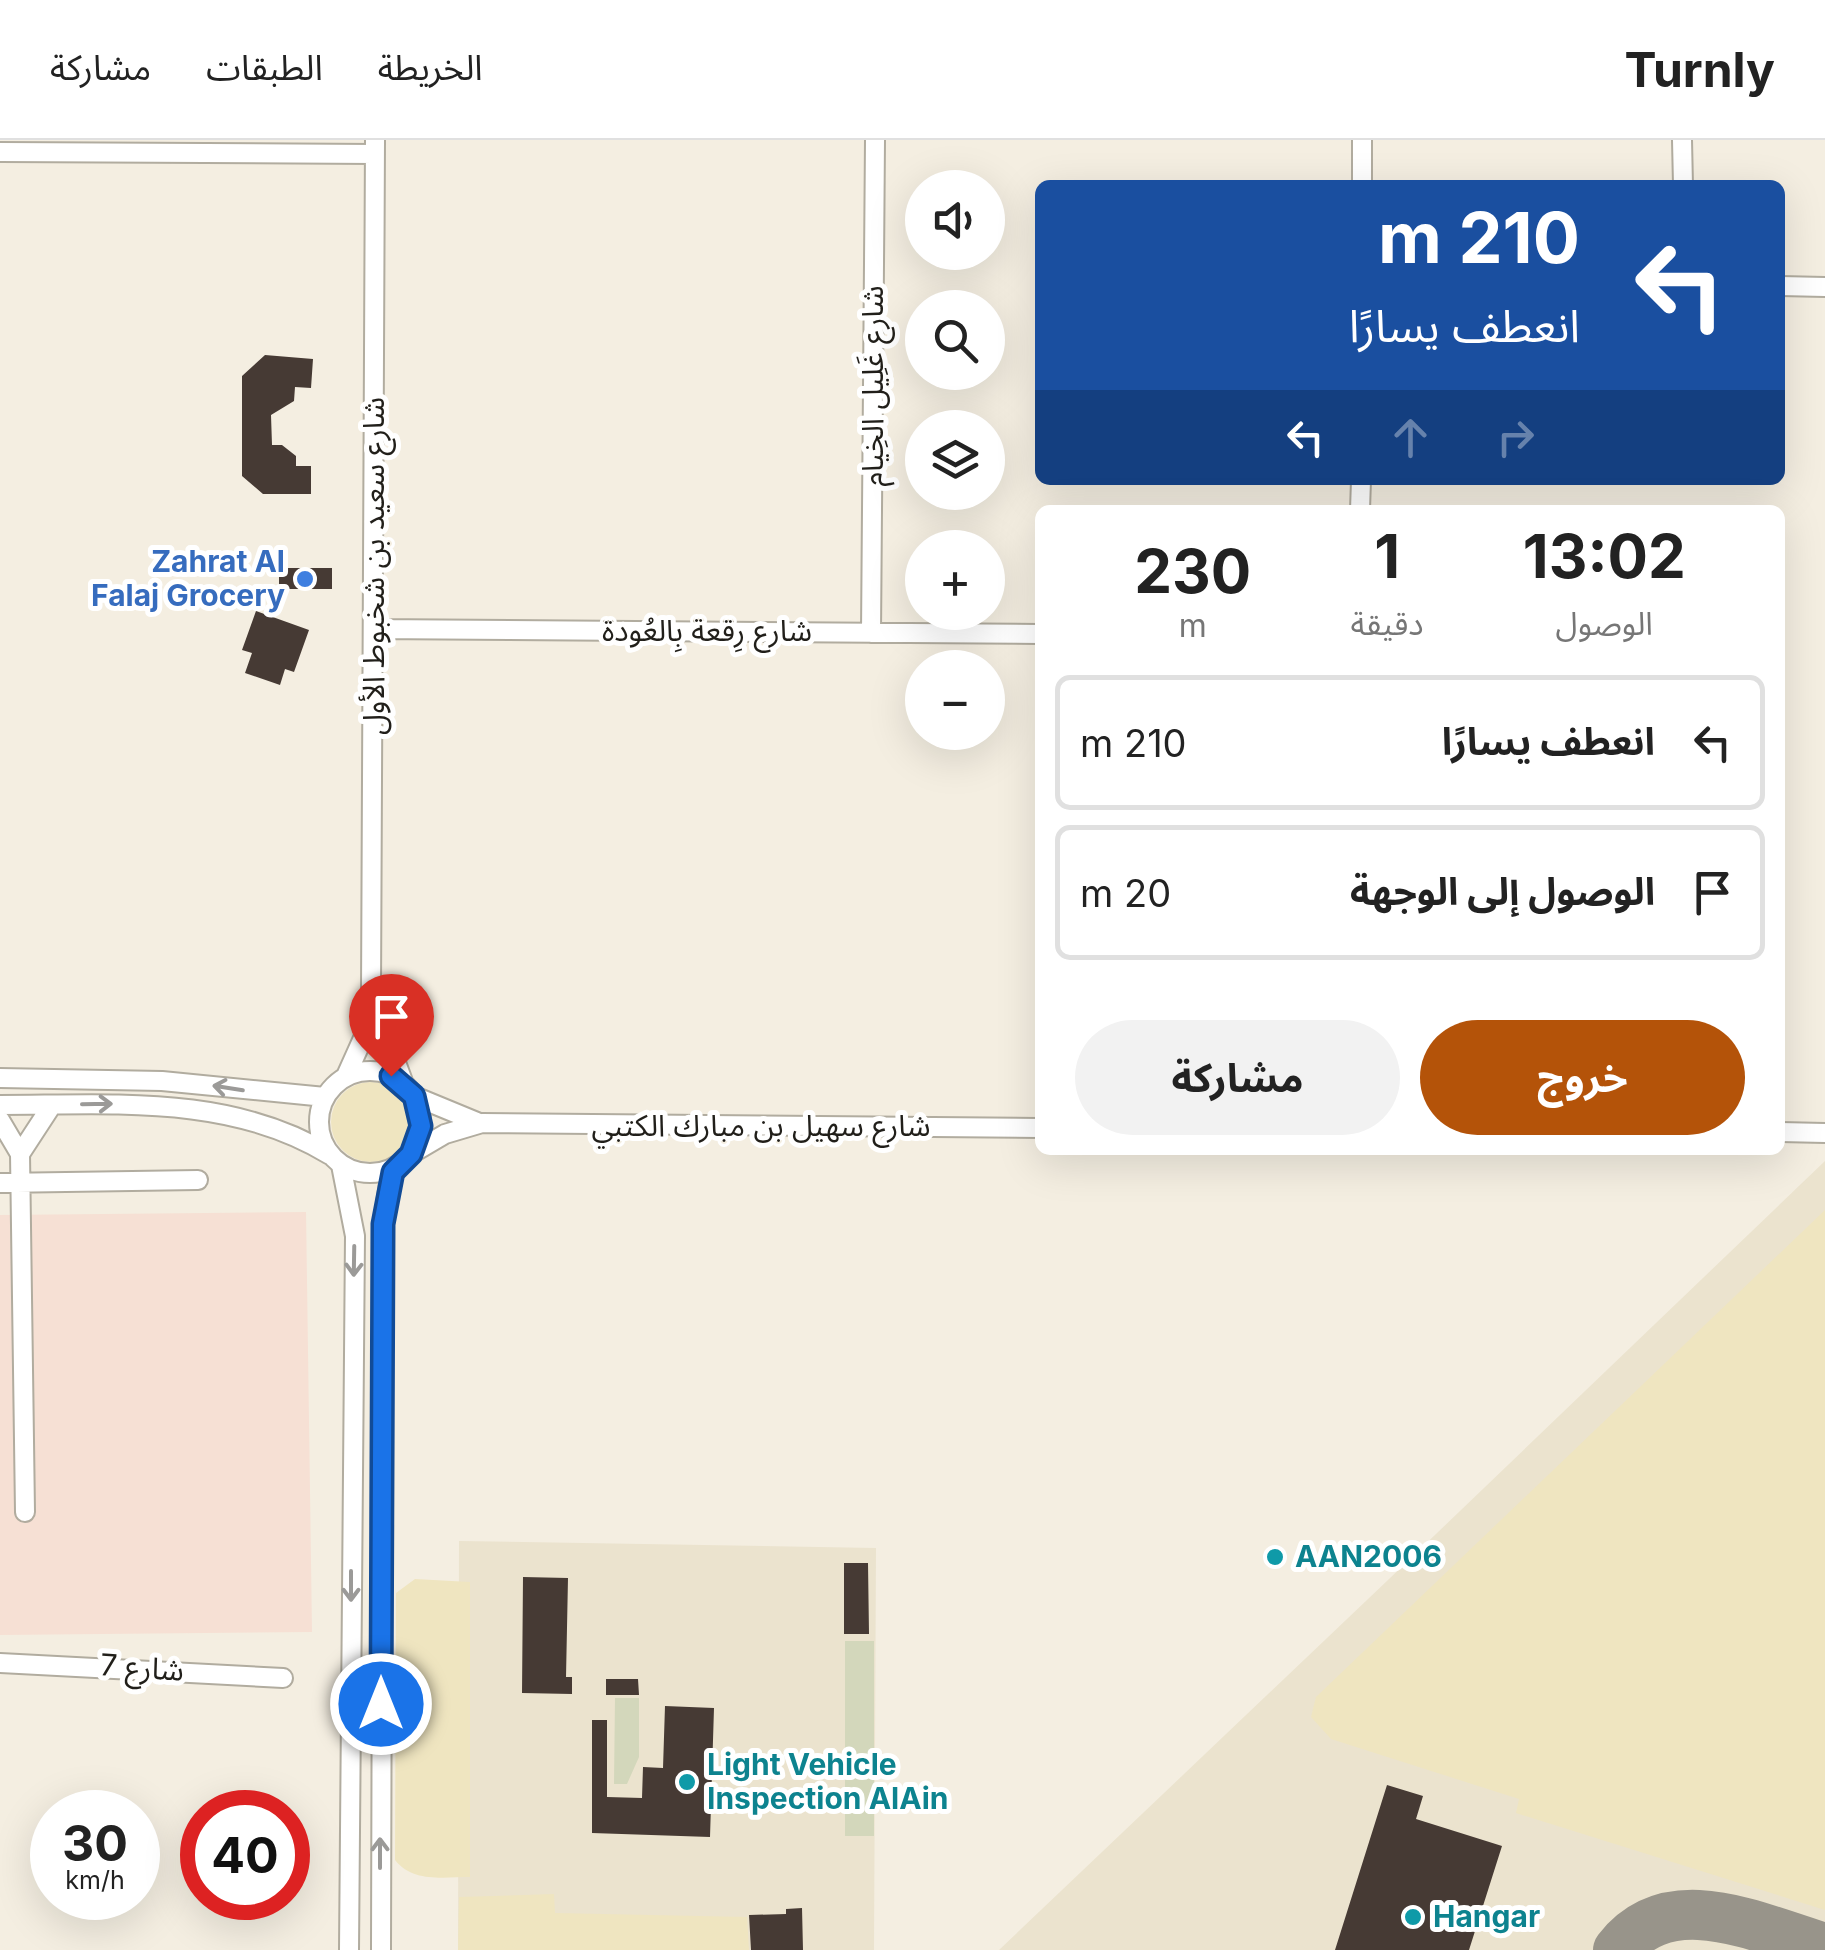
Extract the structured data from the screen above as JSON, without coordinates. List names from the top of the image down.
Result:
{
  "streets": {
    "street": [
      "شارع غَلِيل الخِيام",
      "شارع سعيد بن شخبوط الأول",
      "شارع رِقعة بِالعُودة",
      "شارع سهيل بن مبارك الكتبي",
      "شارع 7"
    ]
  },
  "crossings": [
    ["شارع غَلِيل الخِيام", "شارع رِقعة بِالعُودة"],
    ["شارع سعيد بن شخبوط الأول", "شارع رِقعة بِالعُودة"],
    ["شارع سعيد بن شخبوط الأول", "شارع سهيل بن مبارك الكتبي"]
  ],
  "places": [
    "Zahrat Al Falaj Grocery",
    "AAN2006",
    "Light Vehicle Inspection AlAin",
    "Hangar"
  ],
  "page": {
    "header": "Turnly",
    "nav": ["الخريطة", "الطبقات", "مشاركة"],
    "map_buttons": ["+", "−"],
    "turn": ["210 m", "انعطف يسارًا"],
    "eta": [
      "13:02",
      "الوصول",
      "1",
      "دقيقة",
      "230",
      "m"
    ],
    "list": [
      {
        "name": "انعطف يسارًا",
        "value": "210 m"
      },
      {
        "name": "الوصول إلى الوجهة",
        "value": "20 m"
      }
    ],
    "buttons": ["خروج", "مشاركة"],
    "speed": "30 km/h",
    "limit": "40"
  }
}
